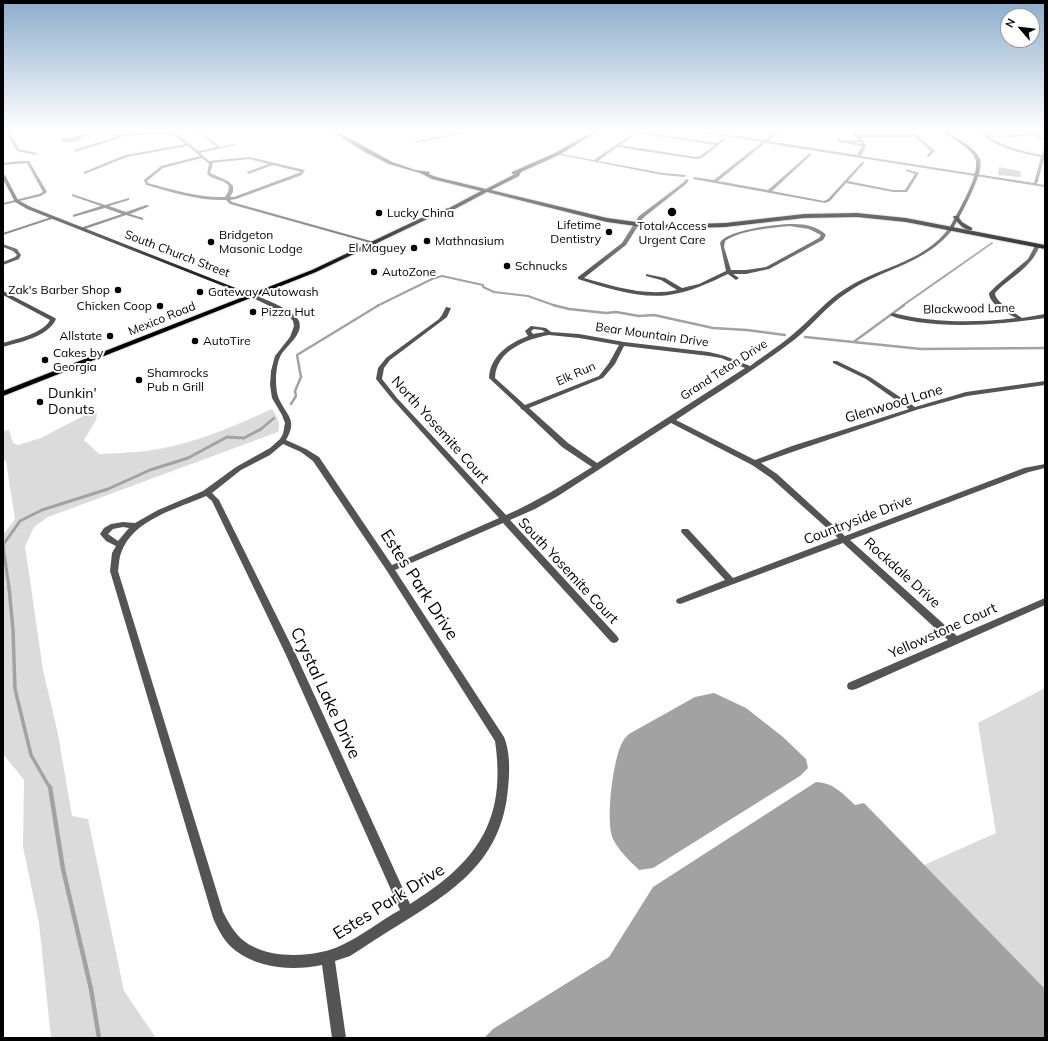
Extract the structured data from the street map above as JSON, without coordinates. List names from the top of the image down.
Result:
{
  "streets": {
    "main road": ["Mexico Road"],
    "street": [
      "South Church Street",
      "Blackwood Lane",
      "Bear Mountain Drive",
      "Grand Teton Drive",
      "Elk Run",
      "Glenwood Lane",
      "North Yosemite Court",
      "Countryside Drive",
      "South Yosemite Court",
      "Rockdale Drive",
      "Estes Park Drive",
      "Yellowstone Court",
      "Crystal Lake Drive"
    ]
  },
  "crossings": [
    ["South Church Street", "Mexico Road"],
    ["South Church Street", "Estes Park Drive"],
    ["Bear Mountain Drive", "Grand Teton Drive"],
    ["Bear Mountain Drive", "Elk Run"],
    ["Grand Teton Drive", "North Yosemite Court"],
    ["Grand Teton Drive", "South Yosemite Court"],
    ["Grand Teton Drive", "Rockdale Drive"],
    ["Grand Teton Drive", "Estes Park Drive"],
    ["Glenwood Lane", "Rockdale Drive"],
    ["North Yosemite Court", "South Yosemite Court"],
    ["Countryside Drive", "Rockdale Drive"],
    ["Rockdale Drive", "Yellowstone Court"],
    ["Estes Park Drive", "Crystal Lake Drive"]
  ],
  "places": [
    "Total Access Urgent Care",
    "Lucky China",
    "Lifetime Dentistry",
    "Mathnasium",
    "Bridgeton Masonic Lodge",
    "El Maguey",
    "Schnucks",
    "AutoZone",
    "Zak's Barber Shop",
    "Gateway Autowash",
    "Chicken Coop",
    "Pizza Hut",
    "Allstate",
    "AutoTire",
    "Cakes by Georgia",
    "Shamrocks Pub n Grill",
    "Dunkin' Donuts"
  ],
  "north": "top left"
}
